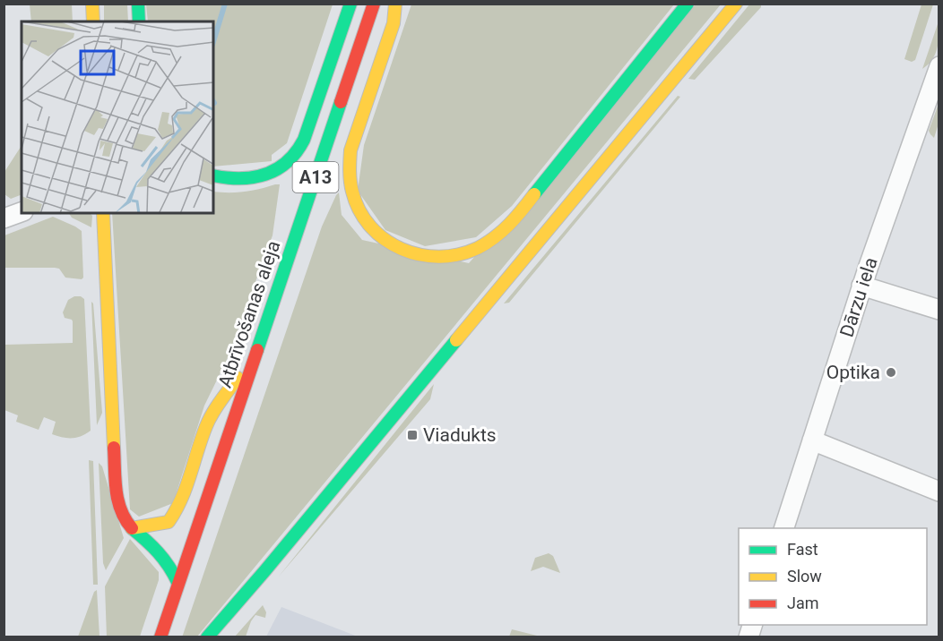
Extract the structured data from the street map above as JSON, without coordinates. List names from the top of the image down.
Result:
{
  "streets": {
    "main road": ["A13", "Atbrīvošanas aleja"],
    "street": ["Dārzu iela"]
  },
  "places": {
    "other": ["Optika"],
    "transit": ["Viadukts"]
  },
  "legend": ["Fast", "Slow", "Jam"]
}
